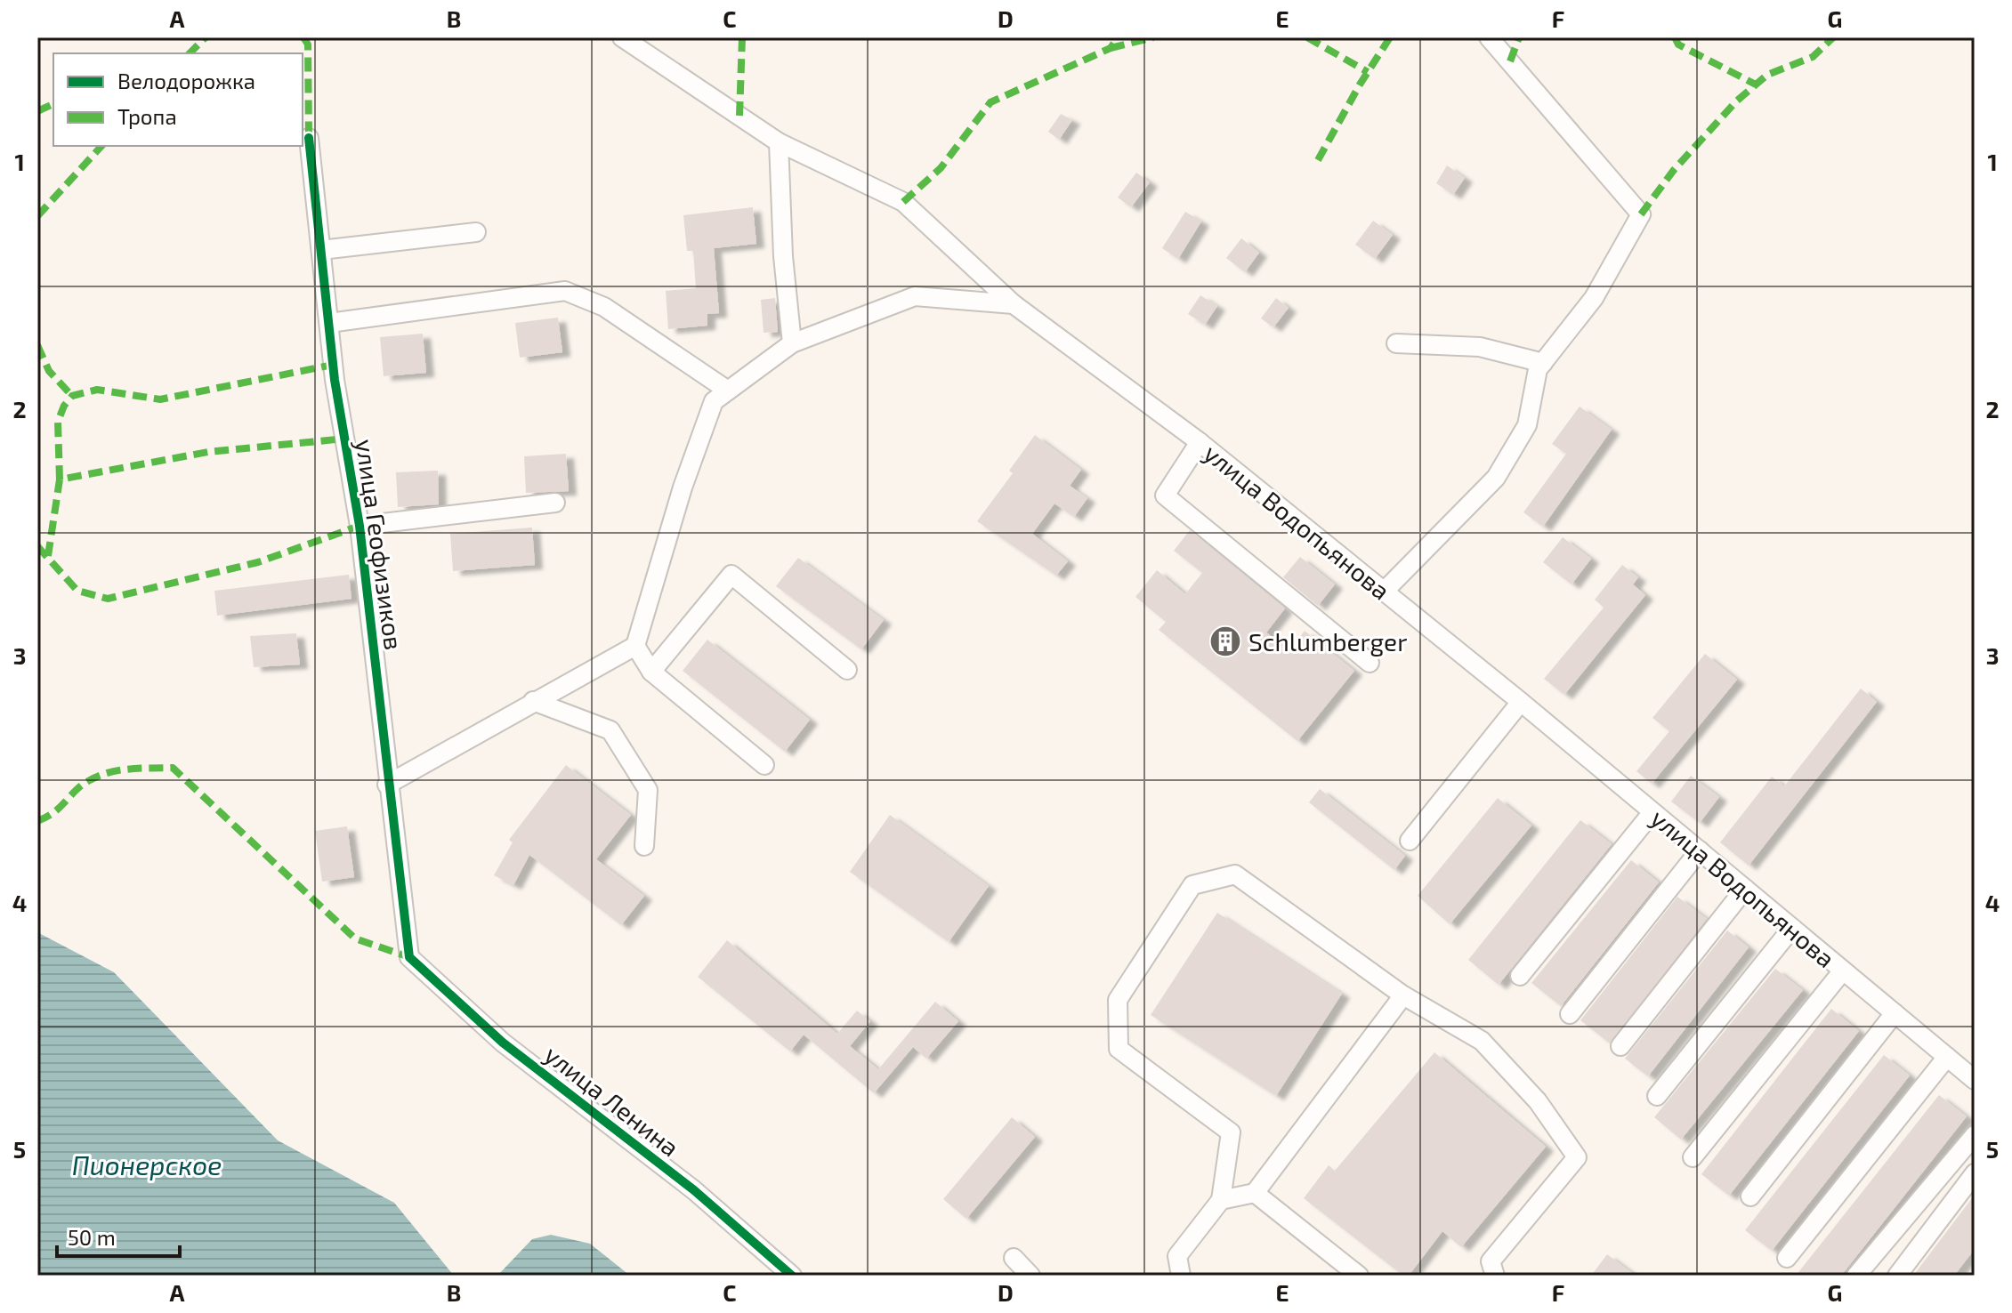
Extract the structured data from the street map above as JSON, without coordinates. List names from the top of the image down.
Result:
{
  "streets": {
    "street": ["улица Водопьянова", "улица Геофизиков", "улица Ленина"]
  },
  "crossings": [
    ["улица Геофизиков", "улица Ленина"]
  ],
  "water": ["Пионерское"],
  "places": {
    "building": ["Schlumberger"]
  },
  "legend": ["Велодорожка", "Тропа"],
  "scale_bar": "50 m",
  "grid": {
    "columns": [
      "A",
      "B",
      "C",
      "D",
      "E",
      "F",
      "G"
    ],
    "rows": [
      "1",
      "2",
      "3",
      "4",
      "5"
    ]
  }
}
